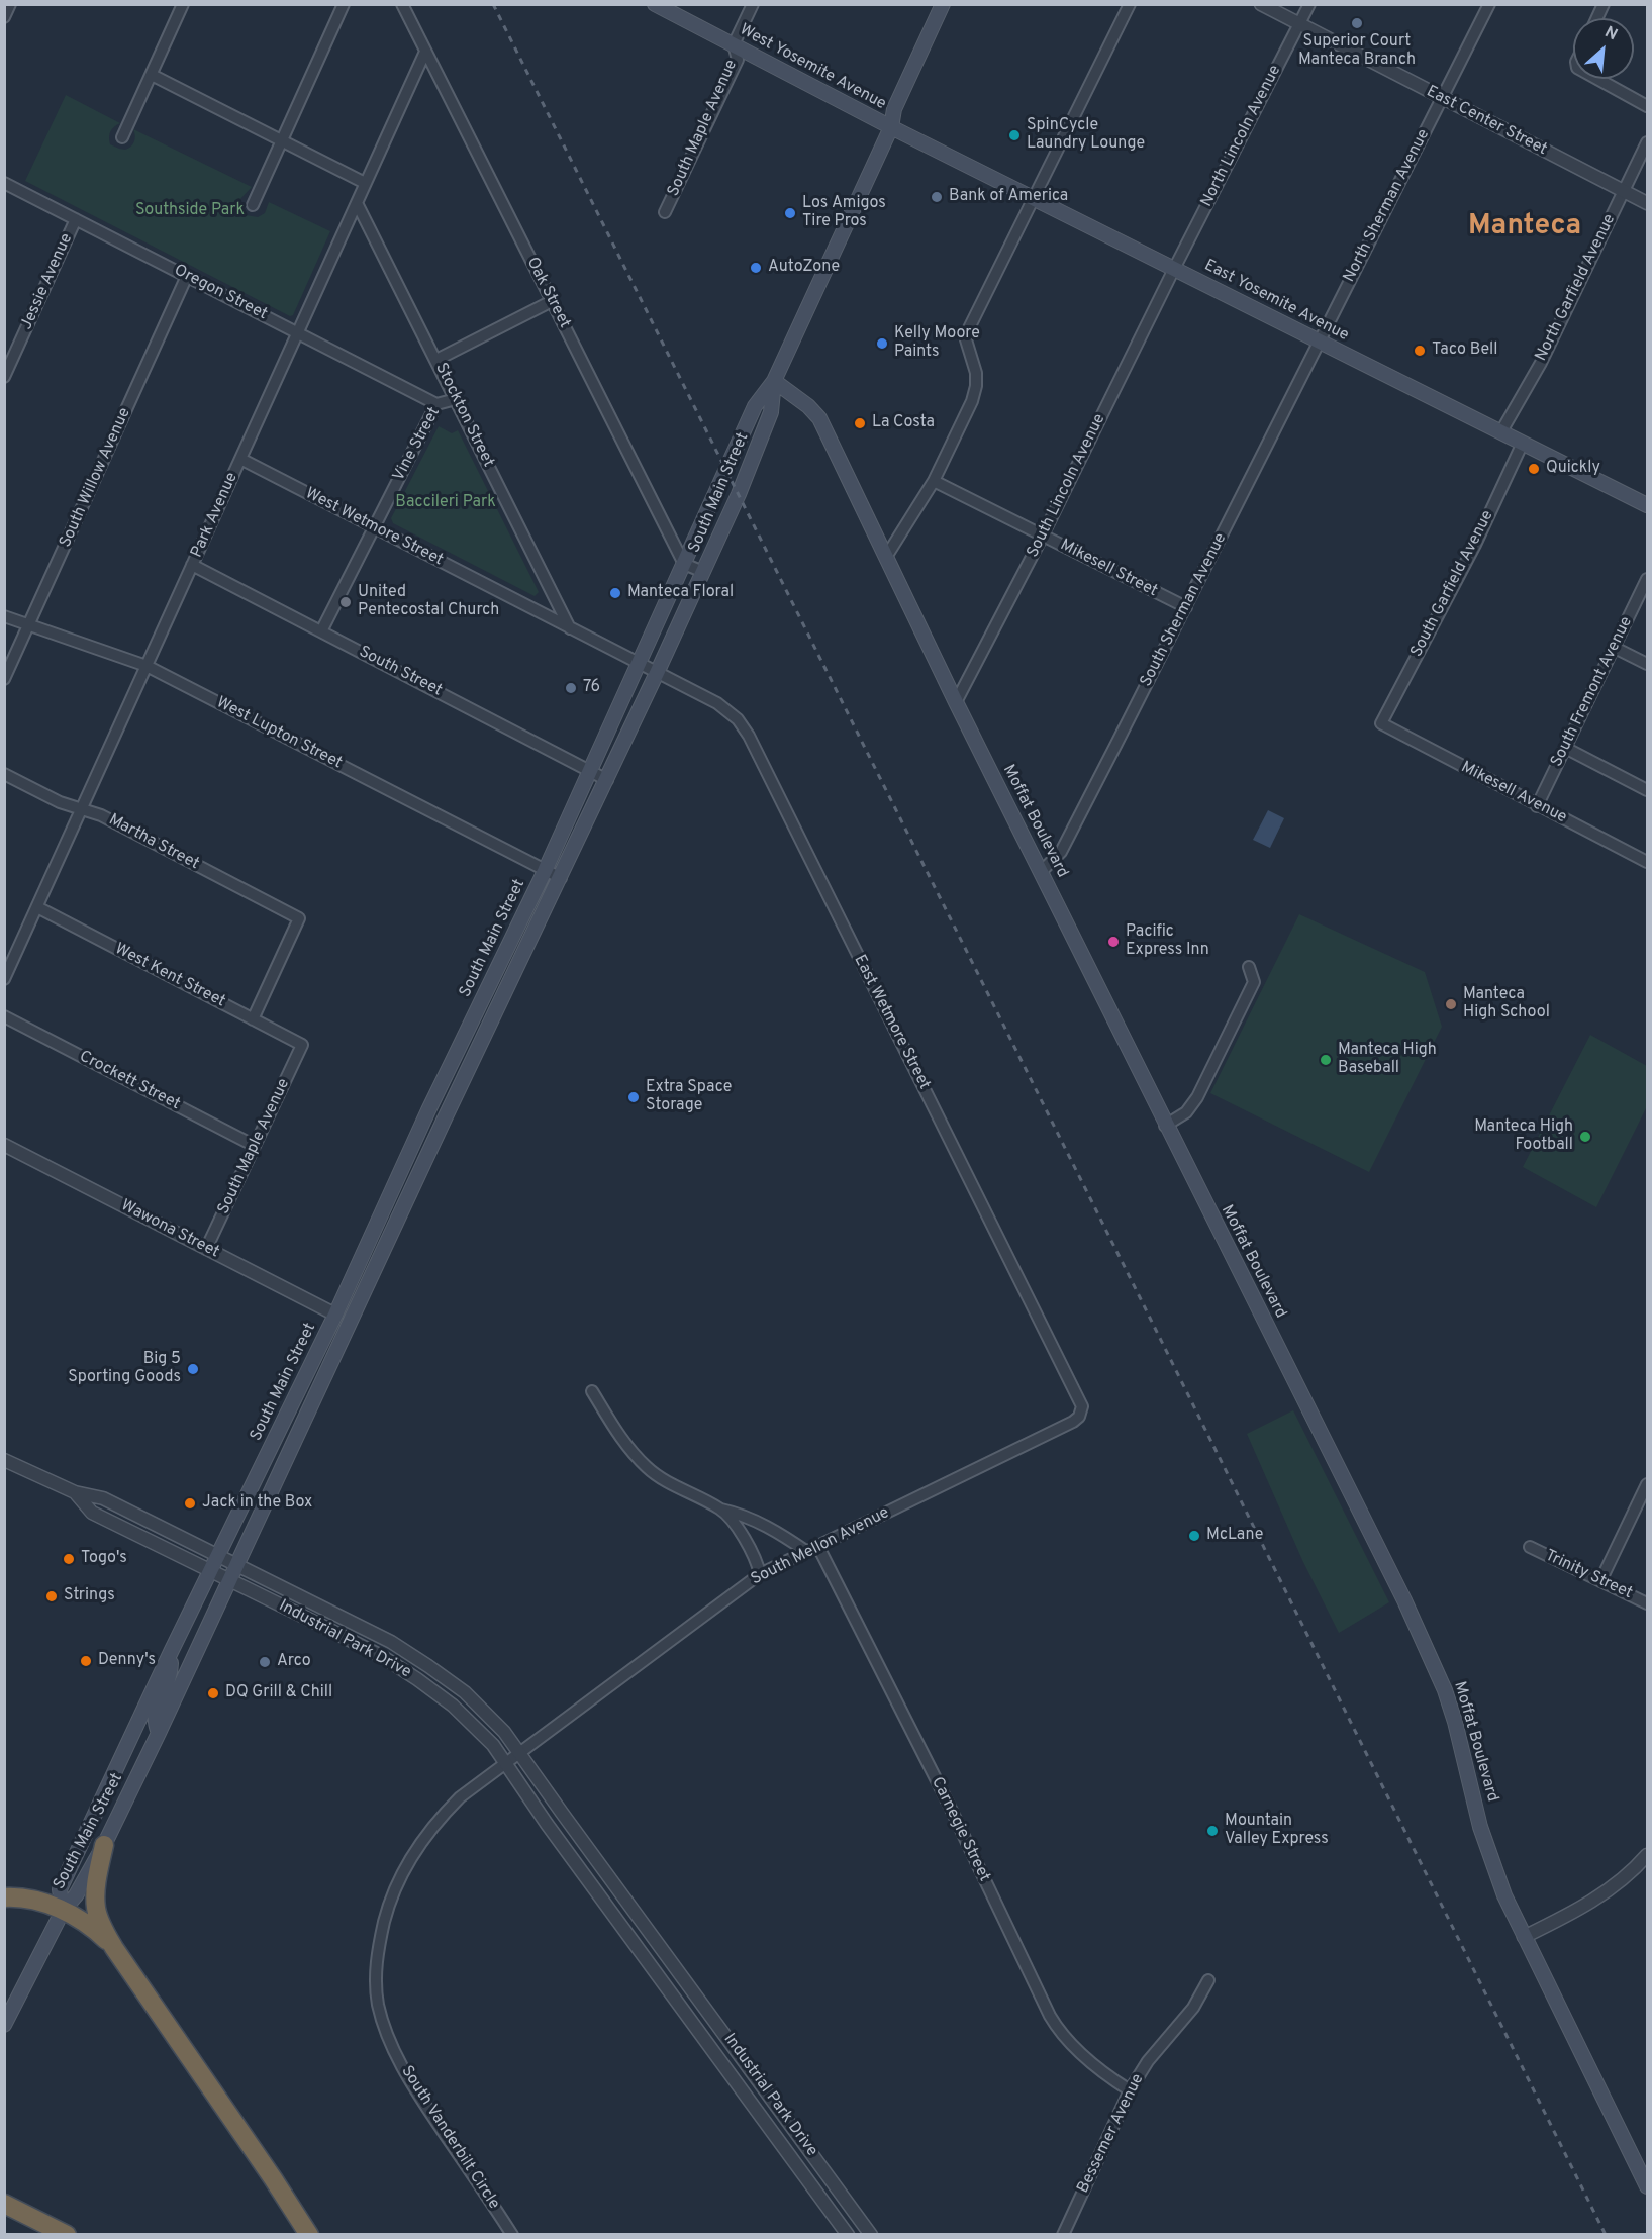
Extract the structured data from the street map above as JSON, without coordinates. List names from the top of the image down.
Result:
{
  "streets": {
    "main road": [
      "West Yosemite Avenue",
      "East Yosemite Avenue",
      "South Main Street",
      "Moffat Boulevard"
    ],
    "street": [
      "East Center Street",
      "South Maple Avenue",
      "North Lincoln Avenue",
      "North Sherman Avenue",
      "Jessie Avenue",
      "North Garfield Avenue",
      "Oregon Street",
      "Oak Street",
      "Stockton Street",
      "Vine Street",
      "South Willow Avenue",
      "South Lincoln Avenue",
      "Park Avenue",
      "West Wetmore Street",
      "Mikesell Street",
      "South Garfield Avenue",
      "South Sherman Avenue",
      "South Street",
      "South Fremont Avenue",
      "West Lupton Street",
      "Mikesell Avenue",
      "Martha Street",
      "West Kent Street",
      "East Wetmore Street",
      "Crockett Street",
      "Wawona Street",
      "South Mellon Avenue",
      "Trinity Street",
      "Industrial Park Drive",
      "Carnegie Street",
      "Bessemer Avenue",
      "South Vanderbilt Circle"
    ]
  },
  "crossings": [
    ["West Yosemite Avenue", "South Maple Avenue"],
    ["West Yosemite Avenue", "East Yosemite Avenue"],
    ["West Yosemite Avenue", "South Main Street"],
    ["East Center Street", "North Lincoln Avenue"],
    ["East Center Street", "North Sherman Avenue"],
    ["East Center Street", "North Garfield Avenue"],
    ["South Maple Avenue", "West Kent Street"],
    ["South Maple Avenue", "Crockett Street"],
    ["South Maple Avenue", "Wawona Street"],
    ["North Lincoln Avenue", "East Yosemite Avenue"],
    ["North Lincoln Avenue", "South Lincoln Avenue"],
    ["North Sherman Avenue", "East Yosemite Avenue"],
    ["North Sherman Avenue", "South Sherman Avenue"],
    ["Jessie Avenue", "Oregon Street"],
    ["North Garfield Avenue", "East Yosemite Avenue"],
    ["Oregon Street", "Vine Street"],
    ["Oregon Street", "South Willow Avenue"],
    ["Oregon Street", "Park Avenue"],
    ["Oak Street", "South Main Street"],
    ["Oak Street", "Park Avenue"],
    ["East Yosemite Avenue", "South Lincoln Avenue"],
    ["East Yosemite Avenue", "South Main Street"],
    ["East Yosemite Avenue", "South Garfield Avenue"],
    ["East Yosemite Avenue", "South Sherman Avenue"],
    ["Stockton Street", "Vine Street"],
    ["Stockton Street", "Park Avenue"],
    ["Stockton Street", "West Wetmore Street"],
    ["Vine Street", "West Wetmore Street"],
    ["Vine Street", "South Street"],
    ["South Willow Avenue", "West Lupton Street"],
    ["South Lincoln Avenue", "Mikesell Street"],
    ["South Lincoln Avenue", "Moffat Boulevard"],
    ["South Main Street", "West Wetmore Street"],
    ["South Main Street", "South Street"],
    ["South Main Street", "West Lupton Street"],
    ["South Main Street", "Moffat Boulevard"],
    ["South Main Street", "East Wetmore Street"],
    ["South Main Street", "Wawona Street"],
    ["South Main Street", "Industrial Park Drive"],
    ["Park Avenue", "West Wetmore Street"],
    ["Park Avenue", "South Street"],
    ["Park Avenue", "West Lupton Street"],
    ["Park Avenue", "Martha Street"],
    ["Park Avenue", "West Kent Street"],
    ["West Wetmore Street", "East Wetmore Street"],
    ["Mikesell Street", "South Sherman Avenue"],
    ["South Garfield Avenue", "Mikesell Avenue"],
    ["South Sherman Avenue", "Moffat Boulevard"],
    ["South Fremont Avenue", "Mikesell Avenue"],
    ["Martha Street", "West Kent Street"],
    ["East Wetmore Street", "South Mellon Avenue"],
    ["South Mellon Avenue", "Industrial Park Drive"],
    ["South Mellon Avenue", "Carnegie Street"],
    ["South Mellon Avenue", "South Vanderbilt Circle"],
    ["Industrial Park Drive", "South Vanderbilt Circle"],
    ["Carnegie Street", "Bessemer Avenue"]
  ],
  "districts": ["Manteca"],
  "parks": ["Southside Park", "Baccileri Park"],
  "places": [
    "Superior Court Manteca Branch",
    "SpinCycle Laundry Lounge",
    "Bank of America",
    "Los Amigos Tire Pros",
    "AutoZone",
    "Kelly Moore Paints",
    "Taco Bell",
    "La Costa",
    "Quickly",
    "Manteca Floral",
    "United Pentecostal Church",
    "76",
    "Pacific Express Inn",
    "Manteca High School",
    "Manteca High Baseball",
    "Extra Space Storage",
    "Manteca High Football",
    "Big 5 Sporting Goods",
    "Jack in the Box",
    "McLane",
    "Togo's",
    "Strings",
    "Denny's",
    "Arco",
    "DQ Grill & Chill",
    "Mountain Valley Express"
  ],
  "north": "top right"
}
